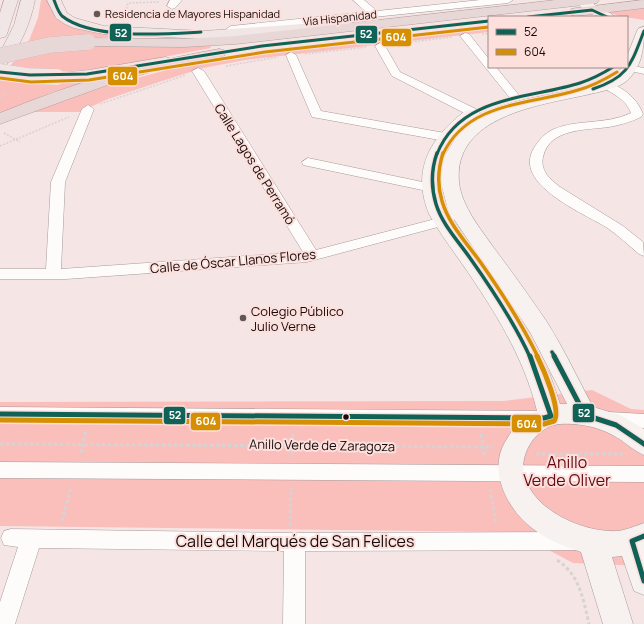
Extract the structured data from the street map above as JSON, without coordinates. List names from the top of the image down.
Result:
{
  "streets": {
    "highway": ["Vía Hispanidad"],
    "street": [
      "Calle Lagos de Perramó",
      "Calle de Óscar Llanos Flores",
      "Anillo Verde de Zaragoza",
      "Calle del Marqués de San Felices"
    ]
  },
  "crossings": [
    ["Calle Lagos de Perramó", "Calle de Óscar Llanos Flores"]
  ],
  "parks": ["Anillo Verde Oliver"],
  "places": ["Residencia de Mayores Hispanidad", "Colegio Público Julio Verne"],
  "lines": ["transit line 52", "transit line 604"],
  "legend": ["52", "604"]
}
